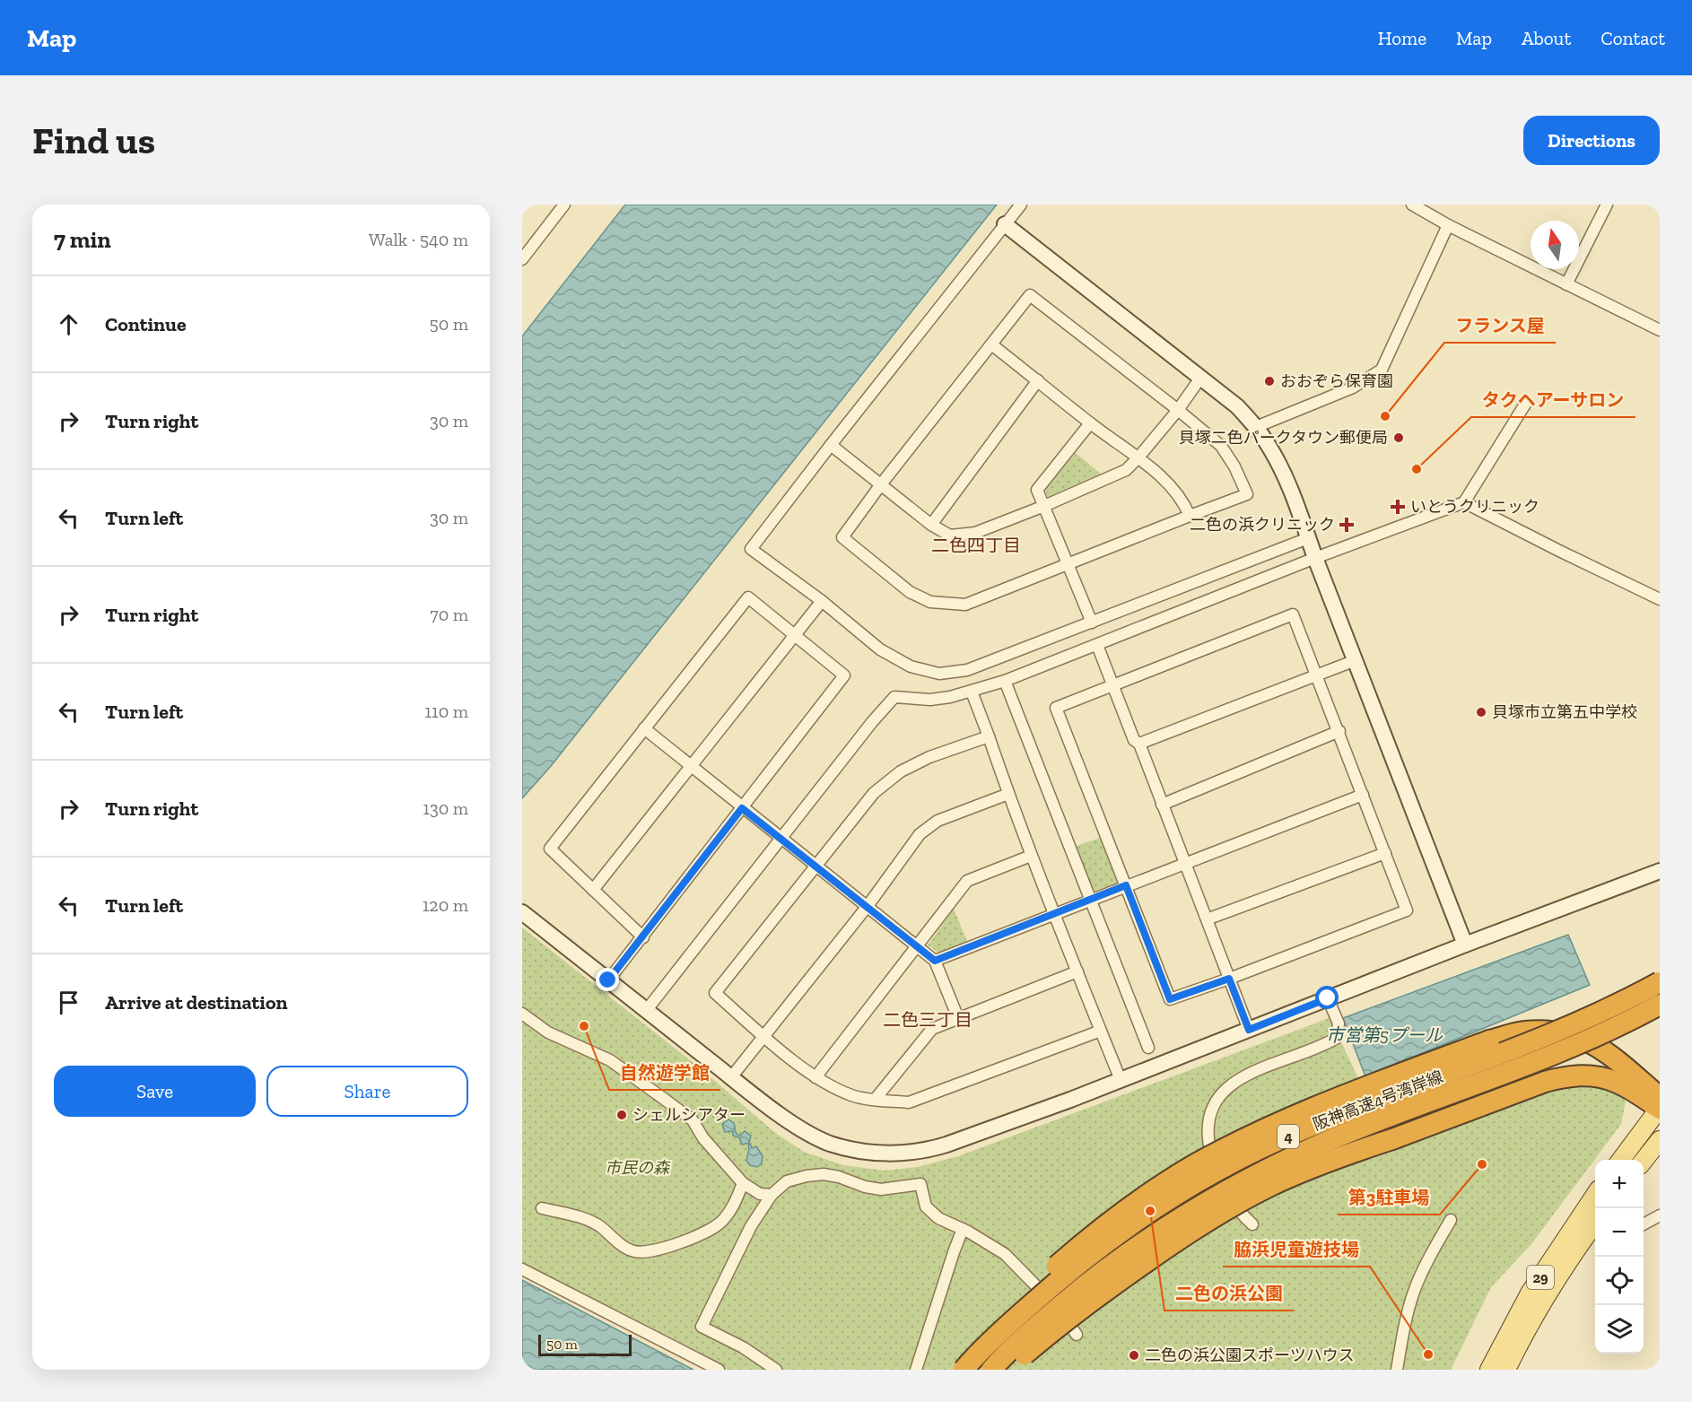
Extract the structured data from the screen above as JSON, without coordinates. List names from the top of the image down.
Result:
{
  "streets": {
    "highway": ["阪神高速4号湾岸線", "4"],
    "main road": ["29"]
  },
  "districts": ["二色四丁目", "二色三丁目"],
  "water": ["市営第5プール"],
  "parks": ["市民の森"],
  "places": {
    "other": [
      "おおぞら保育園",
      "フランス屋",
      "貝塚二色パークタウン郵便局",
      "タクヘアーサロン",
      "貝塚市立第五中学校",
      "自然遊学館",
      "シェルシアター",
      "第3駐車場",
      "二色の浜公園",
      "脇浜児童遊技場",
      "二色の浜公園スポーツハウス"
    ],
    "health": ["いとうクリニック", "二色の浜クリニック"]
  },
  "scale_bar": "50 m",
  "north": "top",
  "page": {
    "header": "Map",
    "nav": [
      "Home",
      "Map",
      "About",
      "Contact"
    ],
    "buttons": [
      "Directions",
      ["Save", "Share"]
    ],
    "title": "Find us",
    "heading": ["7 min", "Walk · 540 m"],
    "list": [
      ["Continue", "50 m"],
      ["Turn right", "30 m"],
      ["Turn left", "30 m"],
      ["Turn right", "70 m"],
      ["Turn left", "110 m"],
      ["Turn right", "130 m"],
      ["Turn left", "120 m"],
      "Arrive at destination"
    ],
    "map_buttons": ["+", "−"],
    "scale": "50 m"
  }
}
